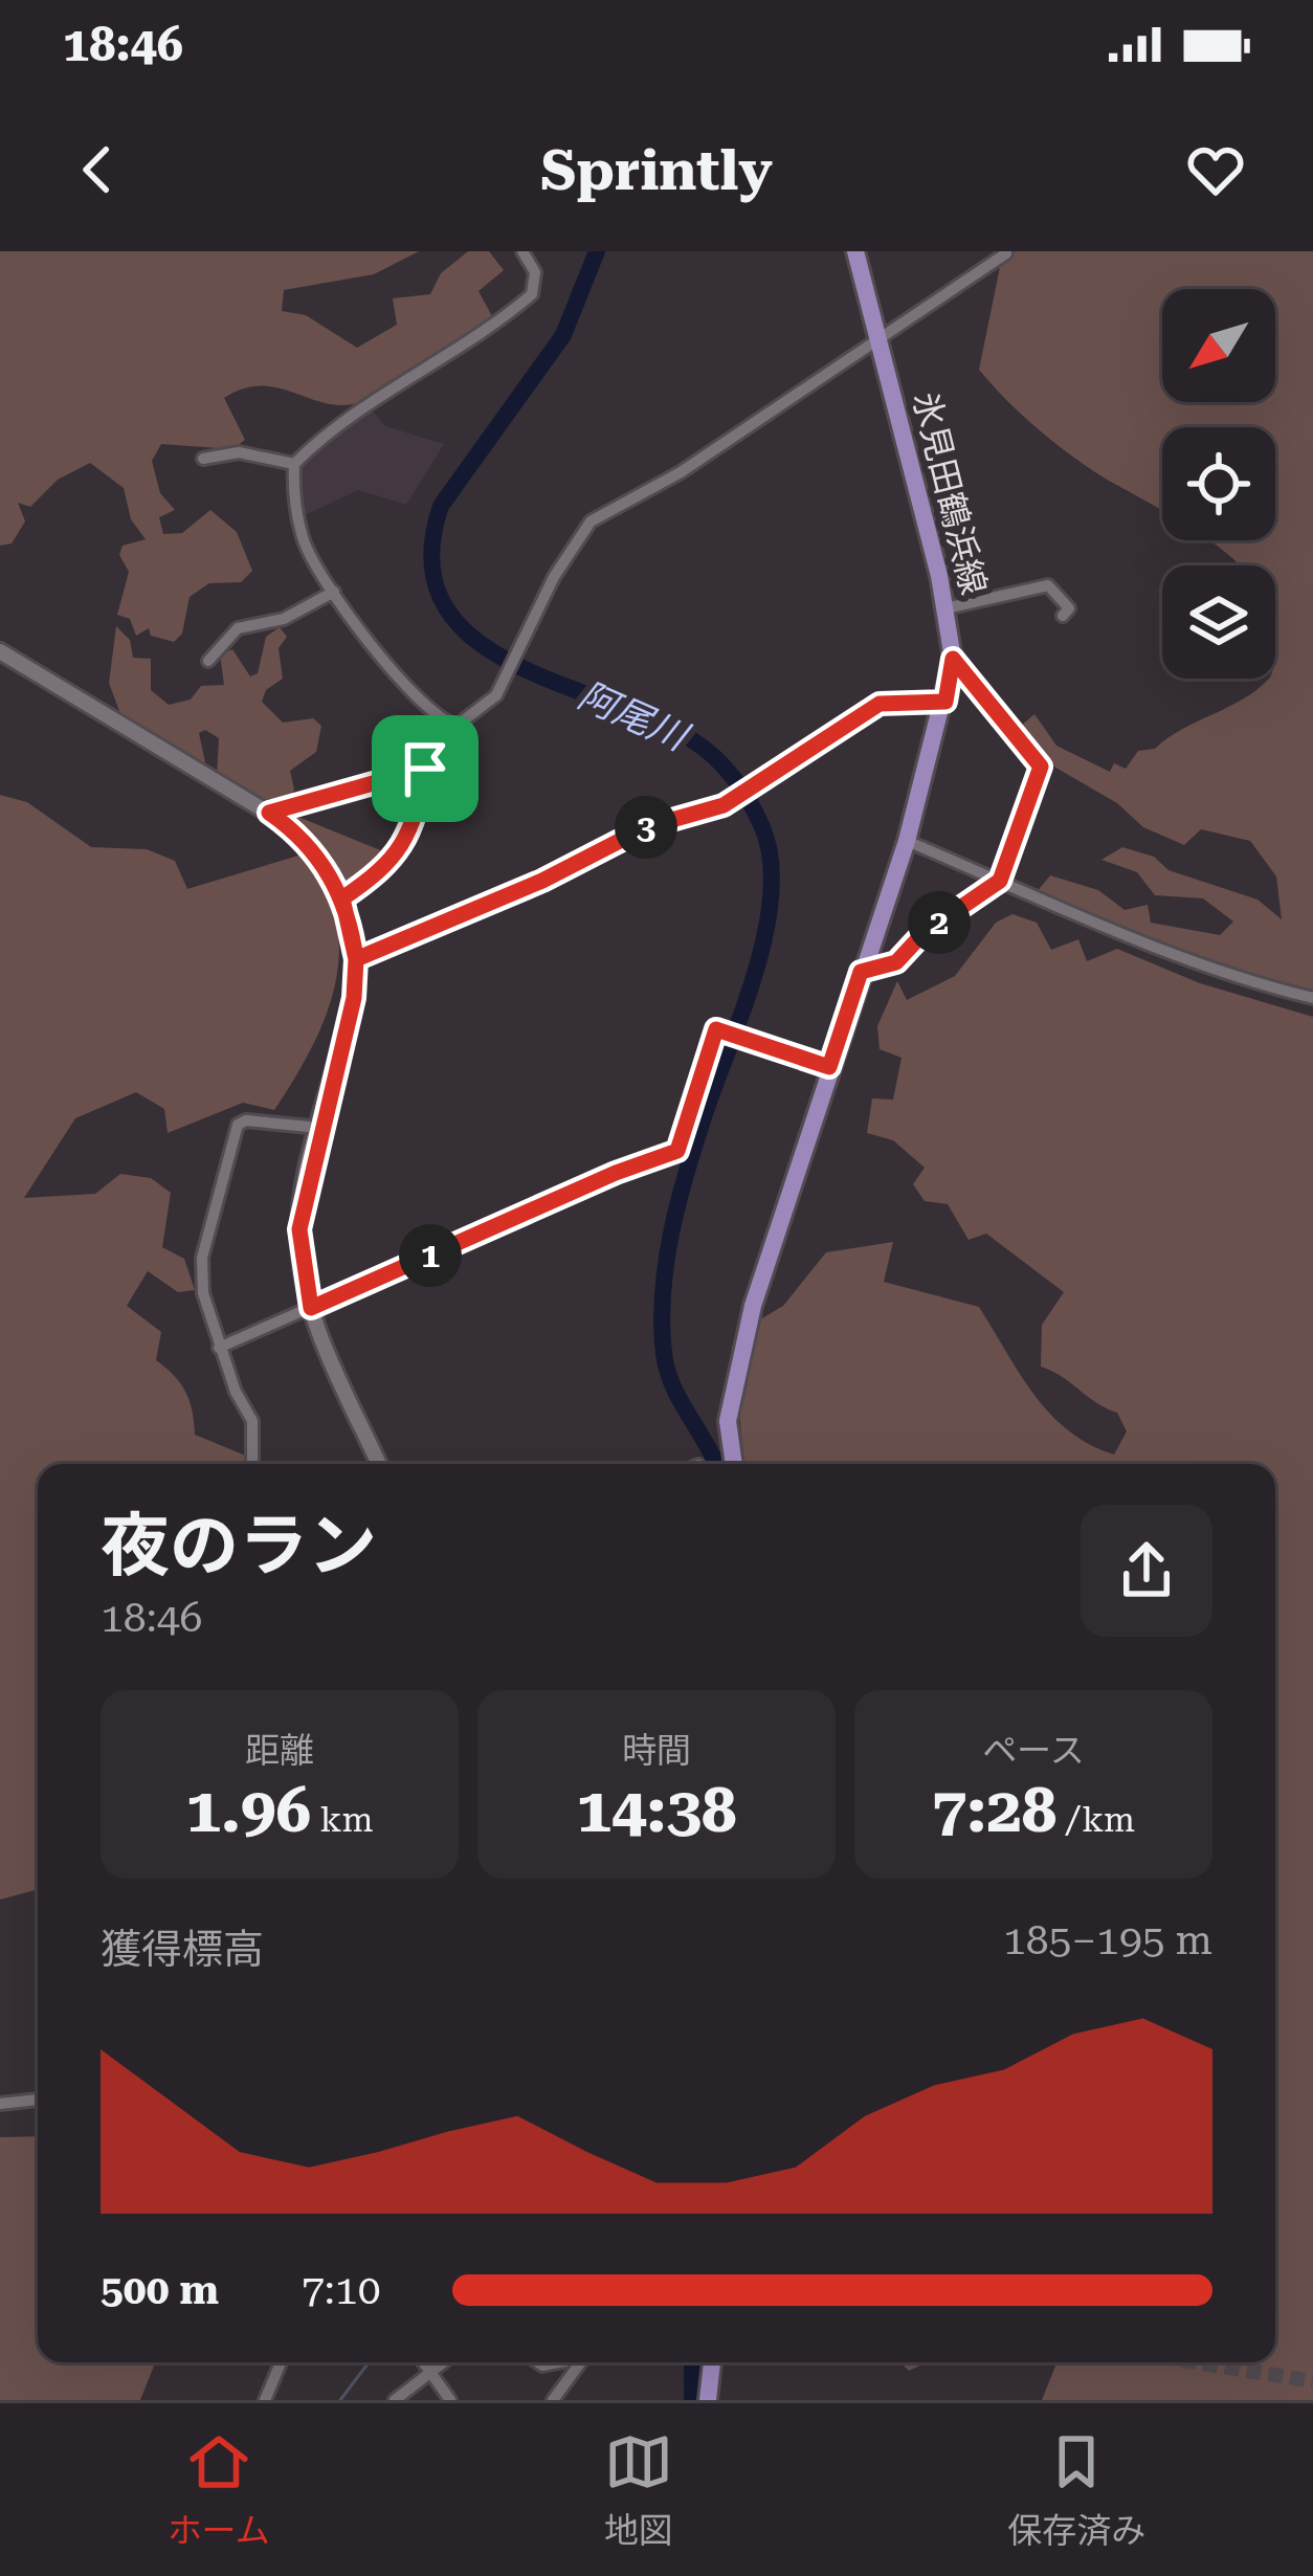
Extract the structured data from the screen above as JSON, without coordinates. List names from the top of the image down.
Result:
{
  "streets": {
    "main road": ["氷見田鶴浜線"]
  },
  "water": ["阿尾川"],
  "north": "bottom left",
  "page": {
    "status": "18:46",
    "header": "Sprintly",
    "pins": ["3", "2", "1"],
    "heading": ["夜のラン", "18:46"],
    "stats": [
      ["距離", "1.96 km"],
      ["時間", "14:38"],
      ["ペース", "7:28 /km"]
    ],
    "chart": ["獲得標高", "185–195 m"],
    "list": [
      {
        "name": "500 m",
        "note": "7:10"
      }
    ],
    "tabs": ["ホーム", "地図", "保存済み"]
  }
}
